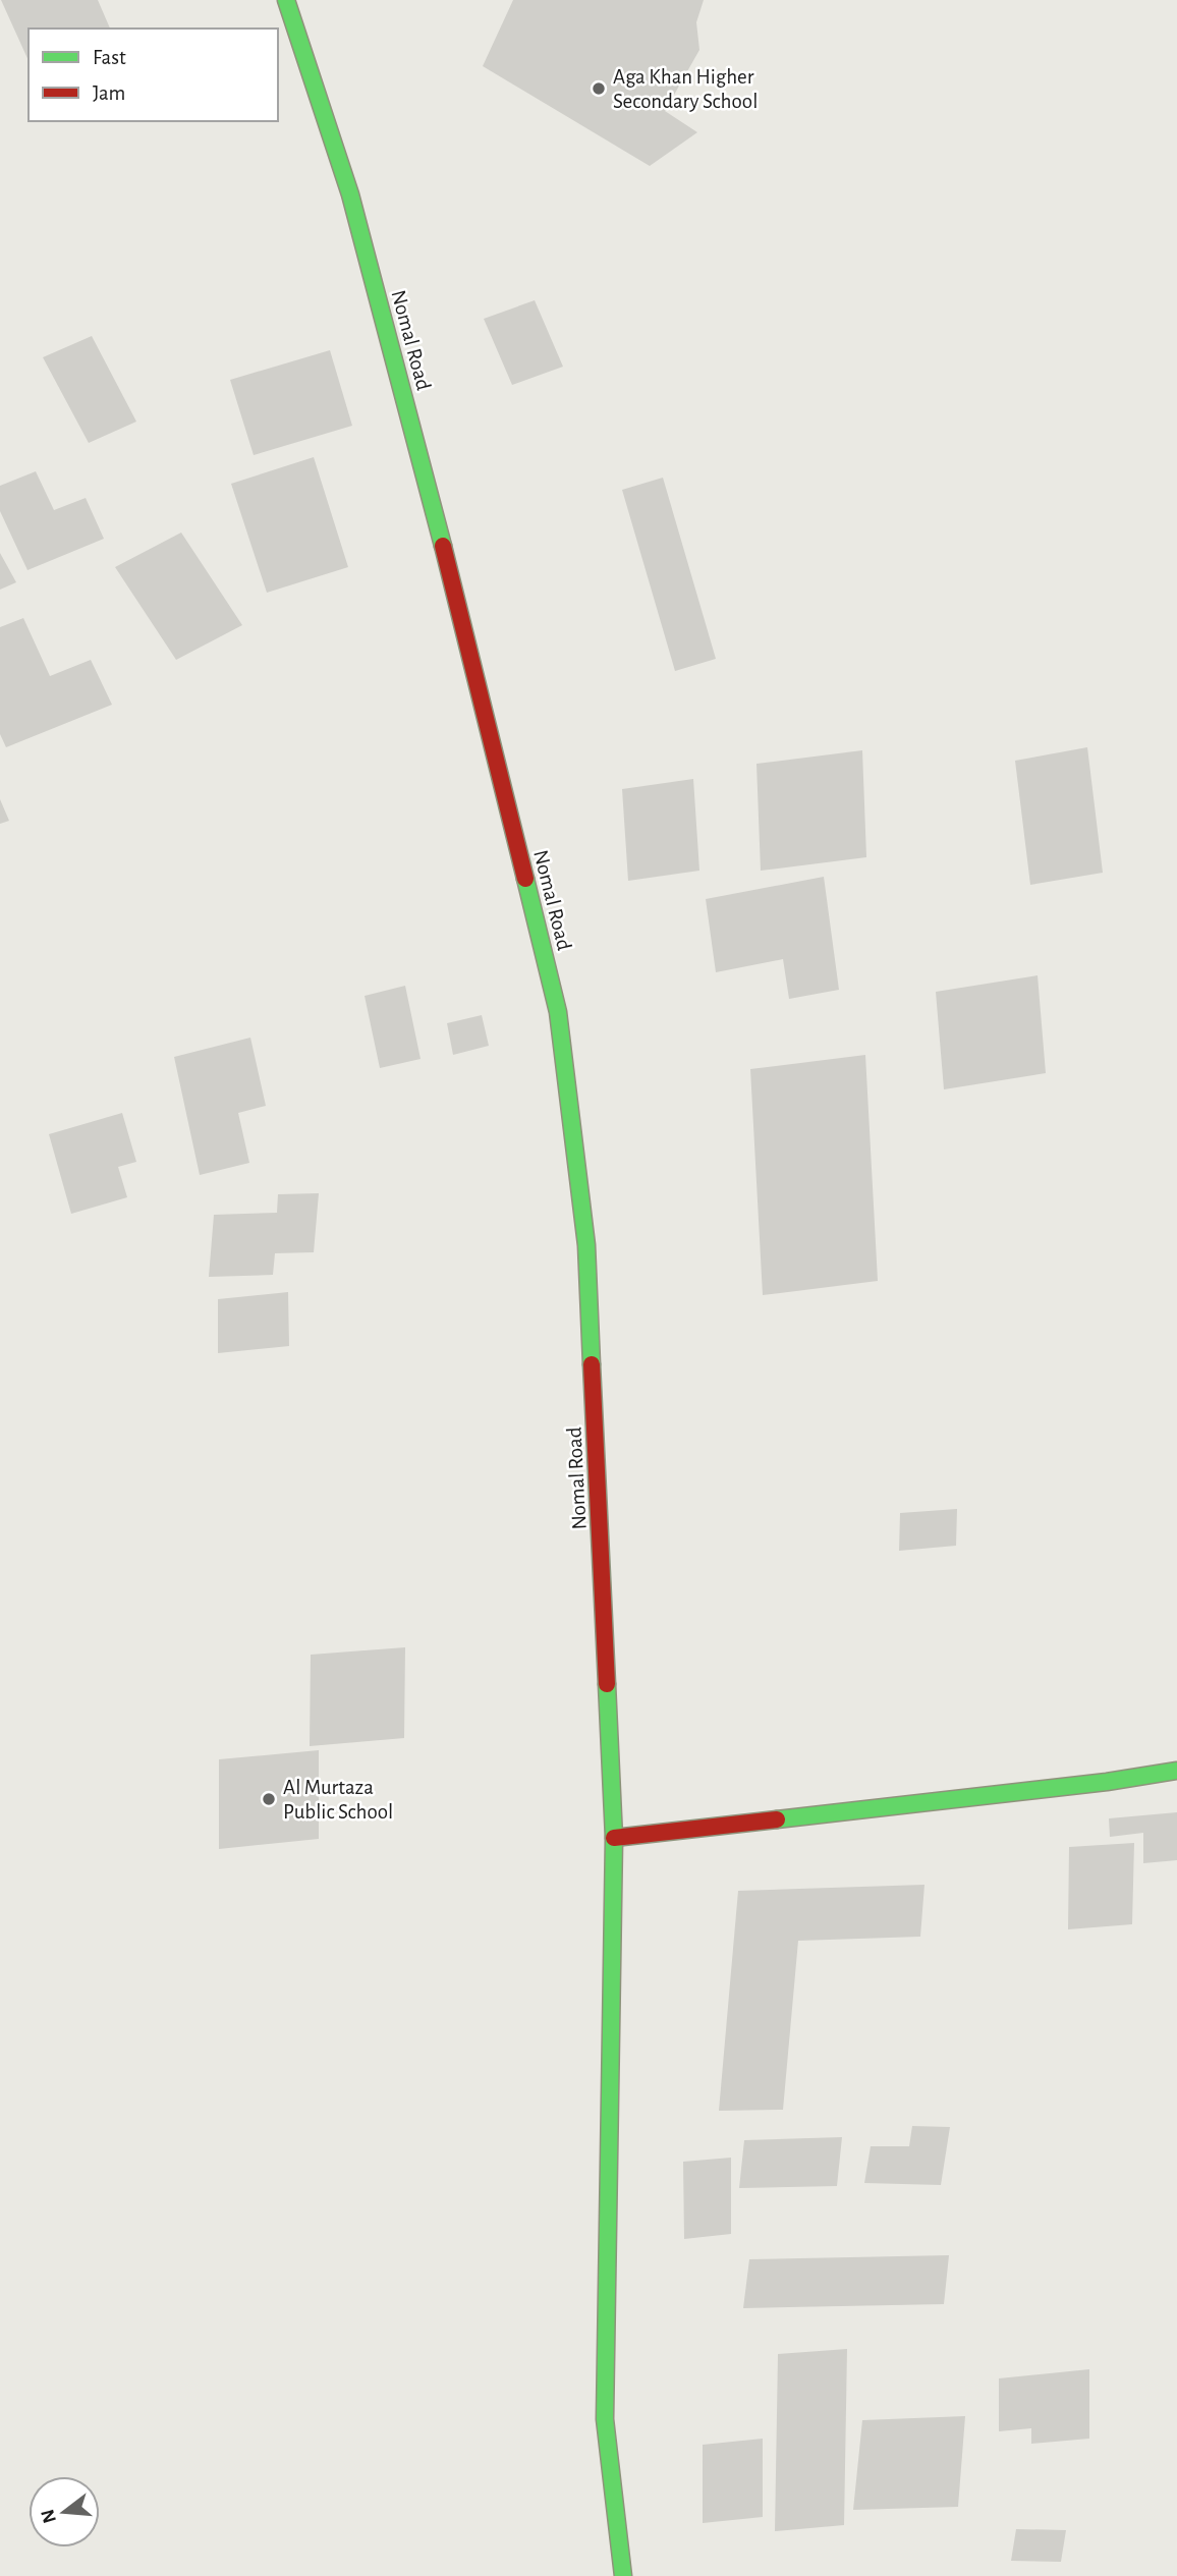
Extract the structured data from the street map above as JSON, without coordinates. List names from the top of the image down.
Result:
{
  "streets": {
    "main road": ["Nomal Road"]
  },
  "places": ["Aga Khan Higher Secondary School", "Al Murtaza Public School"],
  "legend": ["Fast", "Jam"],
  "north": "left"
}
